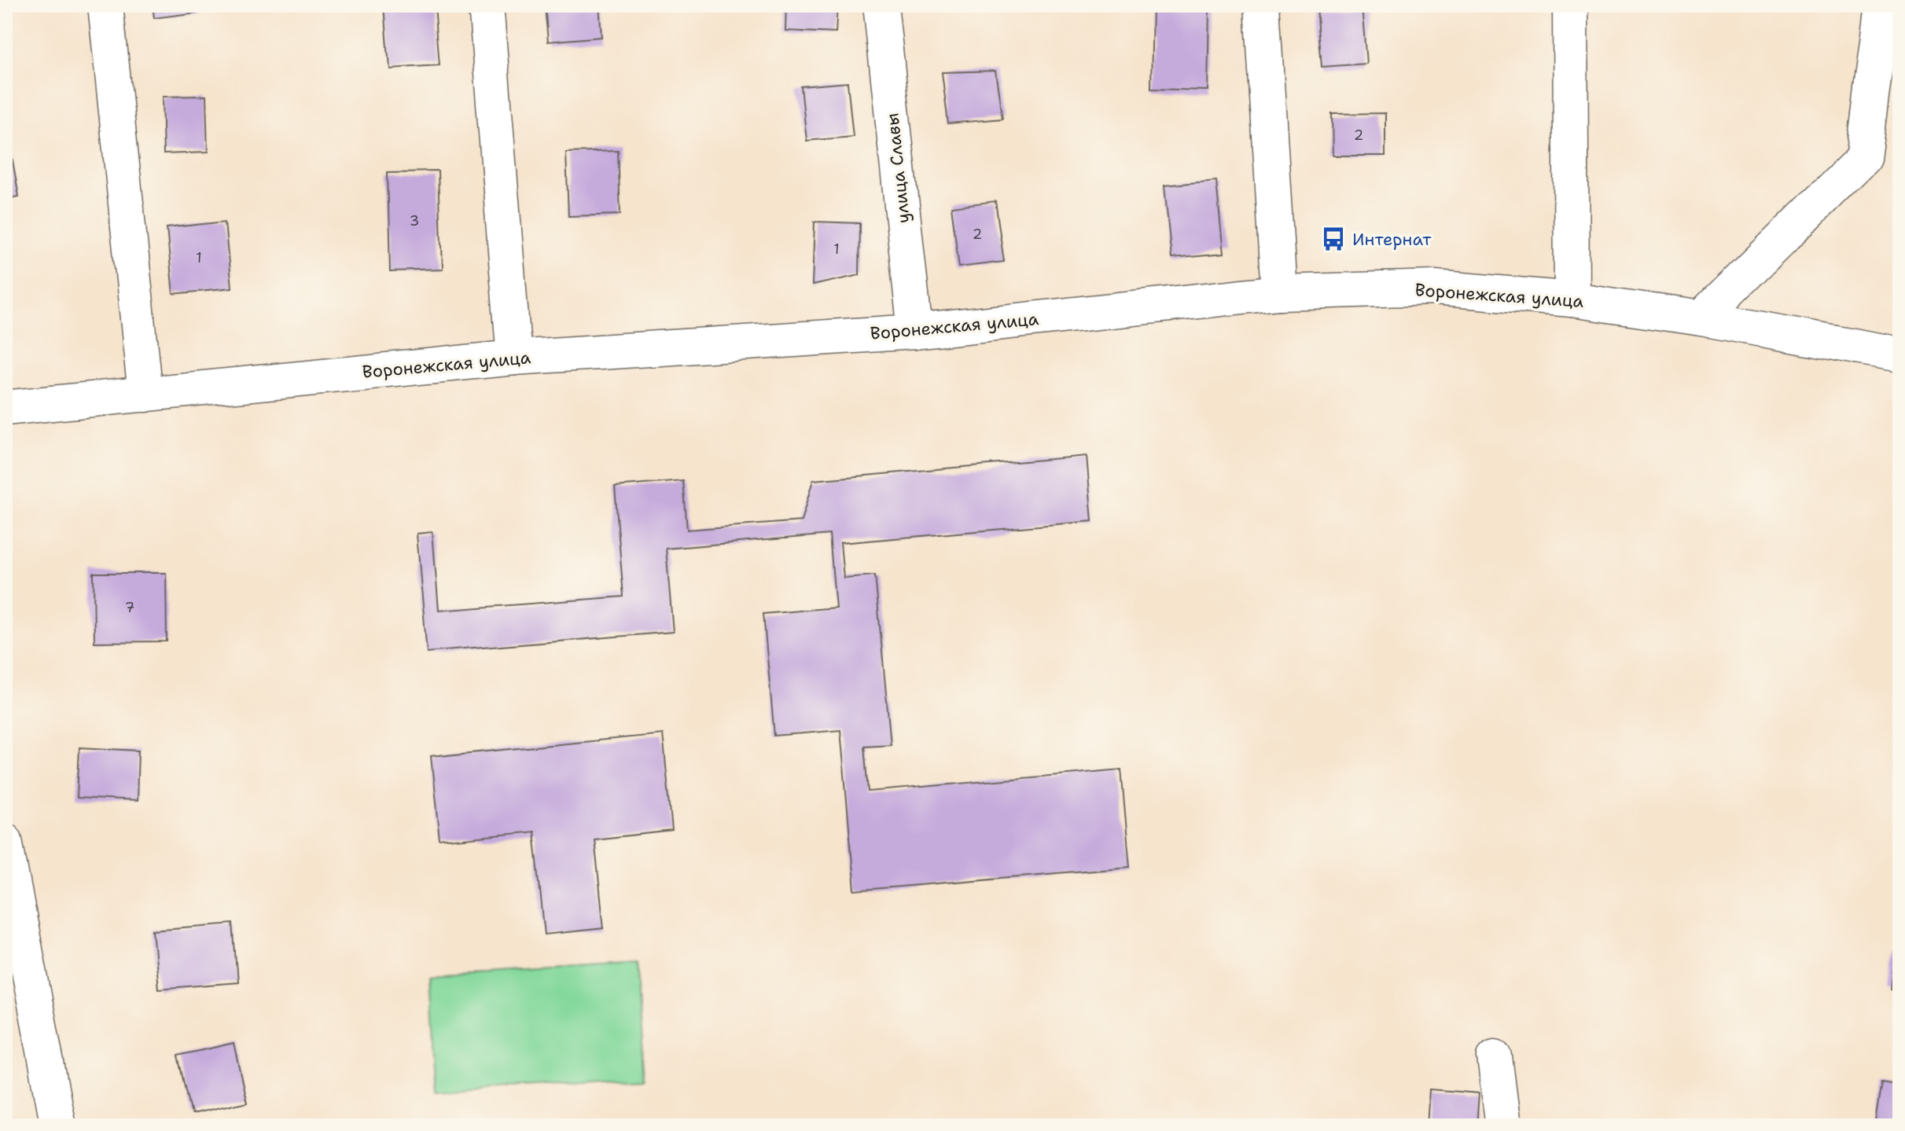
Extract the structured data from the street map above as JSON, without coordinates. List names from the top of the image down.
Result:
{
  "streets": {
    "street": ["улица Славы", "Воронежская улица"]
  },
  "crossings": [
    ["улица Славы", "Воронежская улица"]
  ],
  "places": {
    "bus stop": ["Интернат"]
  },
  "house_numbers": [
    "2",
    "3",
    "2",
    "1",
    "1",
    "7"
  ]
}
